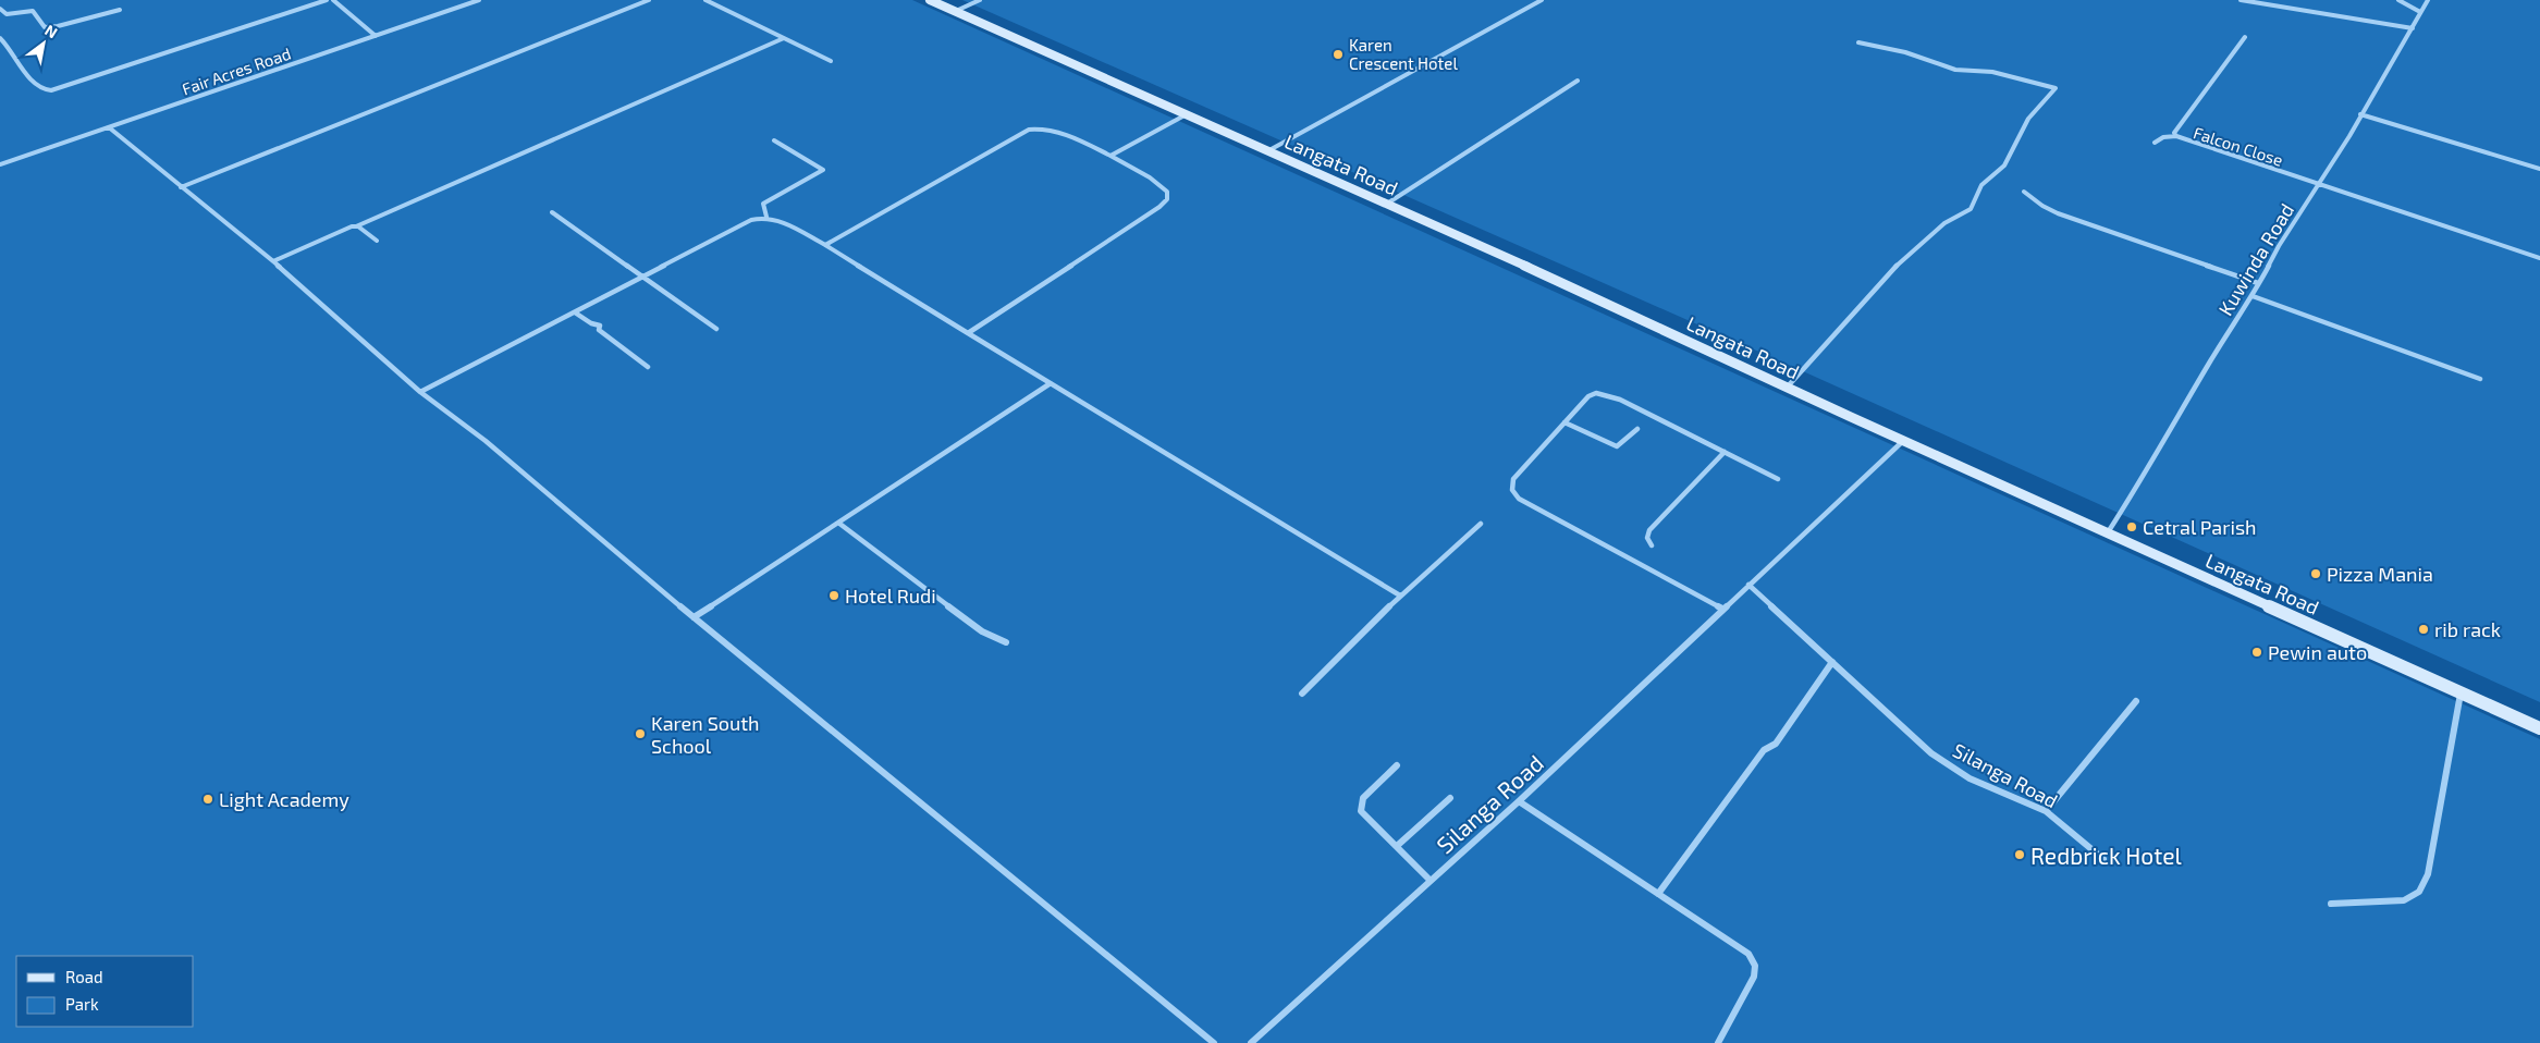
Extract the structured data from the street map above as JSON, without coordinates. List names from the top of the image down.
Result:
{
  "streets": {
    "main road": ["Langata Road"],
    "street": [
      "Fair Acres Road",
      "Falcon Close",
      "Kuwinda Road",
      "Silanga Road"
    ]
  },
  "crossings": [
    ["Falcon Close", "Kuwinda Road"],
    ["Langata Road", "Kuwinda Road"],
    ["Langata Road", "Silanga Road"]
  ],
  "places": [
    "Karen Crescent Hotel",
    "Cetral Parish",
    "Pizza Mania",
    "Hotel Rudi",
    "rib rack",
    "Pewin auto",
    "Karen South School",
    "Light Academy",
    "Redbrick Hotel"
  ],
  "legend": ["Road", "Park"],
  "north": "top right"
}
